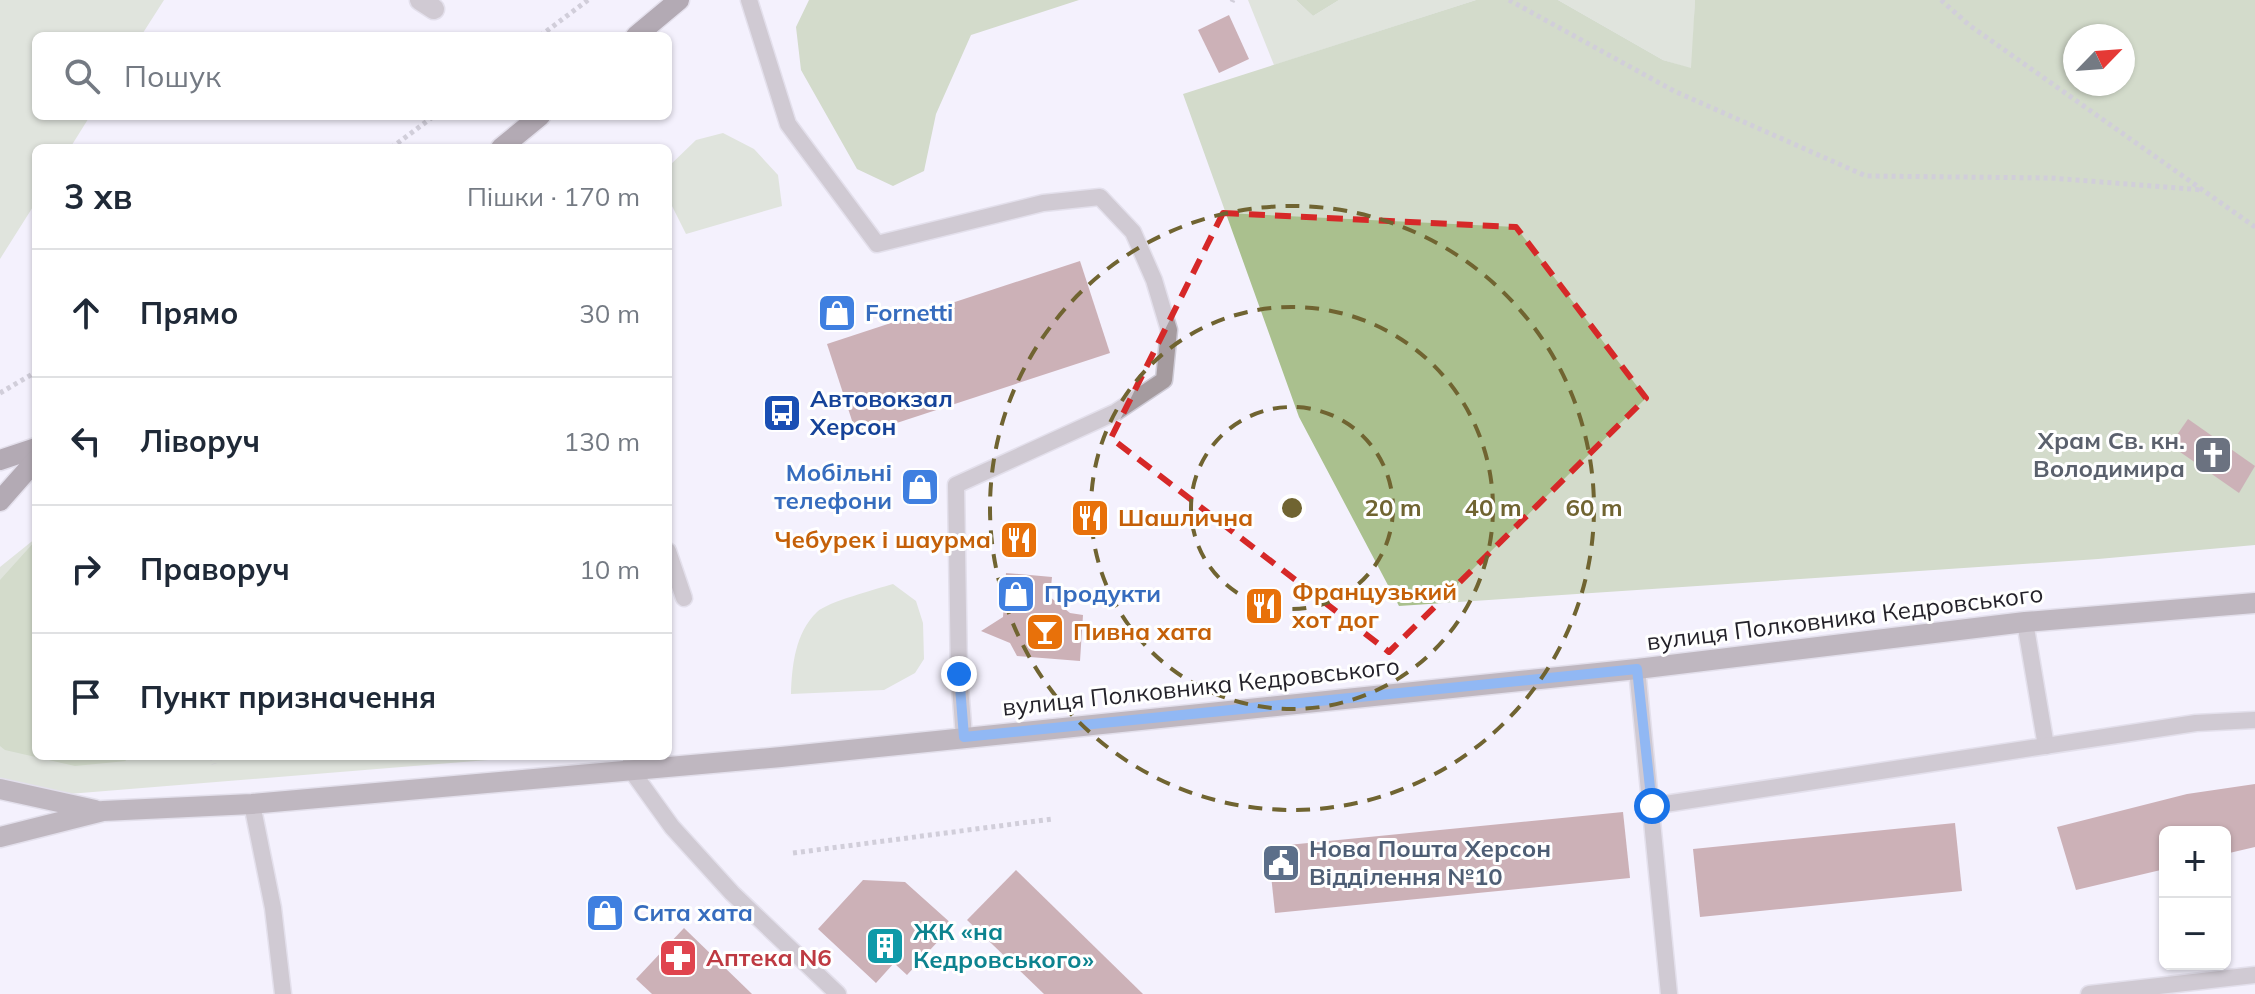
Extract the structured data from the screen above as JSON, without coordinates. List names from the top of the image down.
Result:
{
  "streets": {
    "street": ["вулиця Полковника Кедровського"]
  },
  "places": {
    "shop": [
      "Fornetti",
      "Мобільні телефони",
      "Продукти",
      "Сита хата"
    ],
    "bus stop": ["Автовокзал Херсон"],
    "church": ["Храм Св. кн. Володимира"],
    "restaurant": ["Шашлична", "Чебурек і шаурма", "Французький хот дог"],
    "bar": ["Пивна хата"],
    "public building": ["Нова Пошта Херсон Відділення №10"],
    "building": ["ЖК «на Кедровського»"],
    "pharmacy": ["Аптека N6"]
  },
  "north": "top right",
  "page": {
    "search": "Пошук",
    "heading": ["3 хв", "Пішки · 170 m"],
    "list": [
      ["Прямо", "30 m"],
      ["Ліворуч", "130 m"],
      ["Праворуч", "10 m"],
      "Пункт призначення"
    ],
    "map_buttons": ["+", "−"]
  },
  "rings": ["20 m", "40 m", "60 m"]
}
